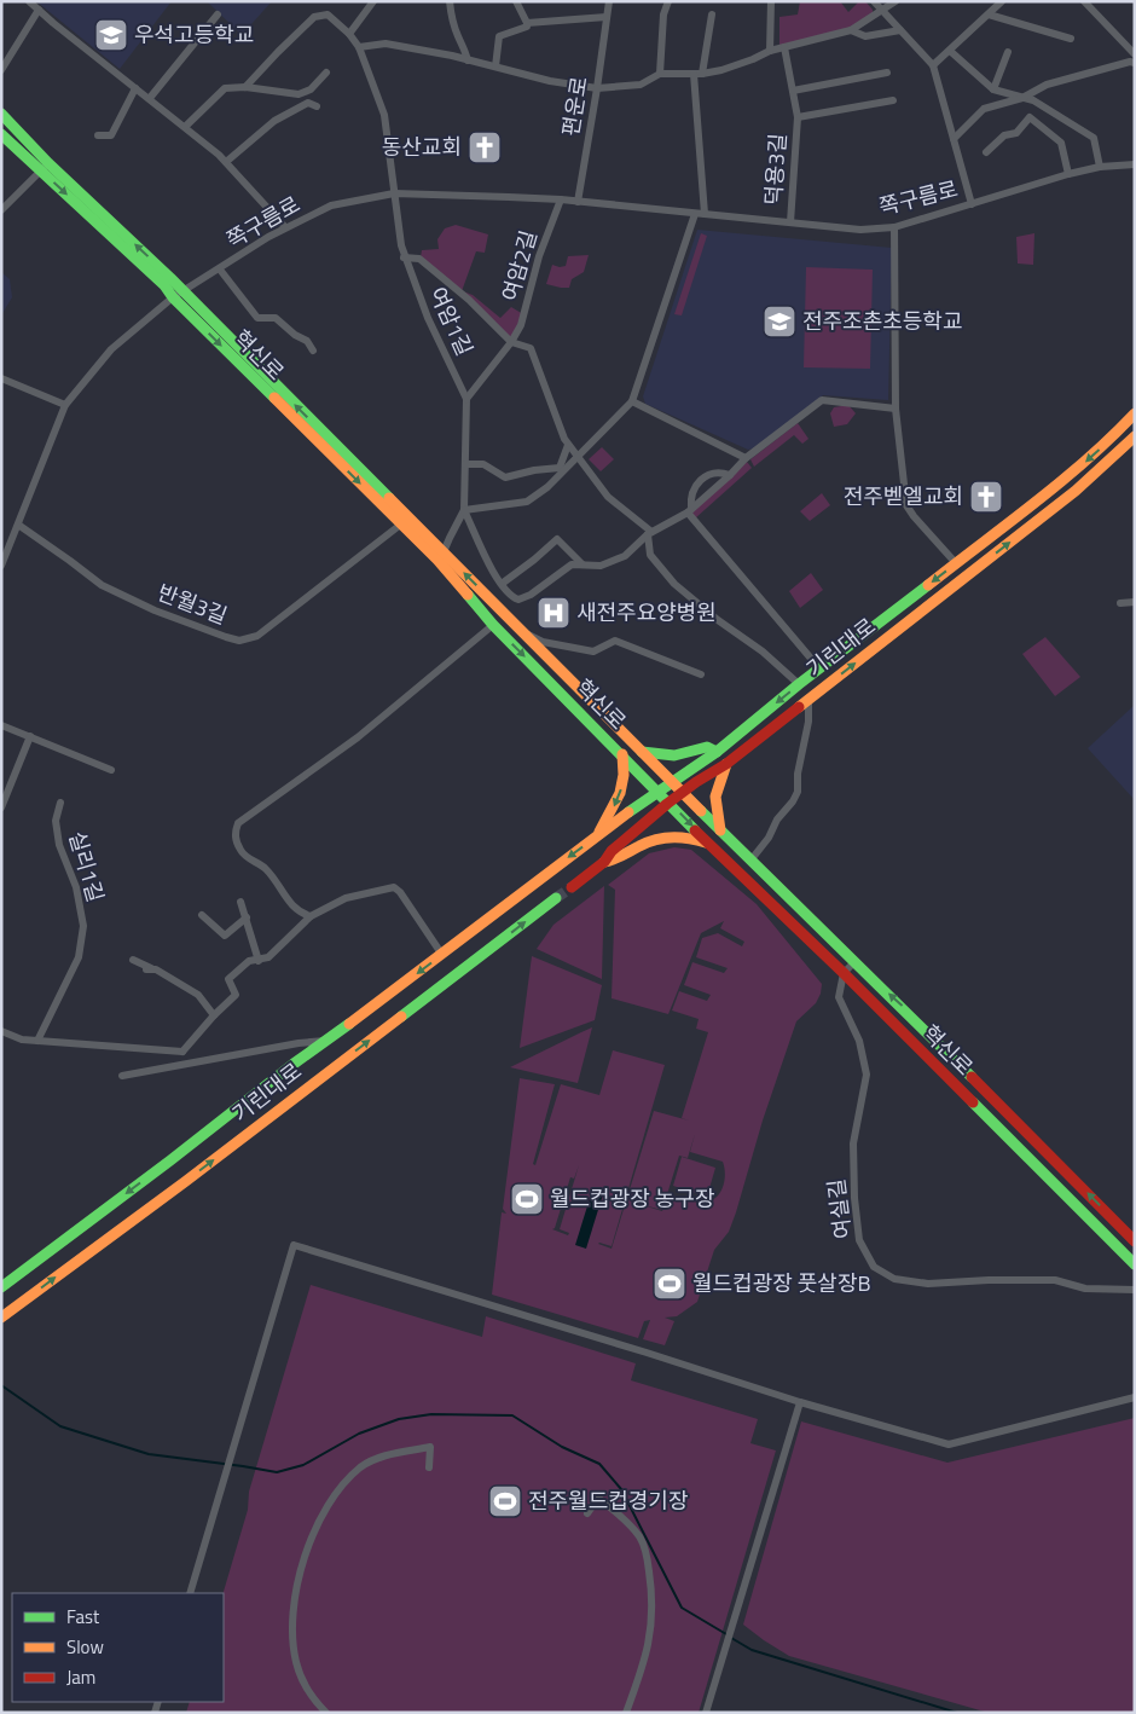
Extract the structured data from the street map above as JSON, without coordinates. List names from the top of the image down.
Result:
{
  "streets": {
    "street": [
      "편운로",
      "덕용3길",
      "쪽구름로",
      "여암2길",
      "여암1길",
      "혁신로",
      "반월3길",
      "기린대로",
      "실리1길",
      "여실길"
    ]
  },
  "crossings": [
    ["편운로", "쪽구름로"],
    ["덕용3길", "쪽구름로"],
    ["쪽구름로", "여암2길"],
    ["쪽구름로", "여암1길"],
    ["쪽구름로", "혁신로"],
    ["쪽구름로", "반월3길"],
    ["여암2길", "여암1길"],
    ["여암1길", "혁신로"],
    ["혁신로", "반월3길"],
    ["혁신로", "기린대로"],
    ["혁신로", "여실길"]
  ],
  "places": {
    "school or university": ["우석고등학교", "전주조촌초등학교"],
    "church": ["동산교회", "전주벧엘교회"],
    "hospital": ["새전주요양병원"],
    "sports": ["월드컵광장 농구장", "월드컵광장 풋살장B", "전주월드컵경기장"]
  },
  "legend": ["Fast", "Slow", "Jam"]
}
